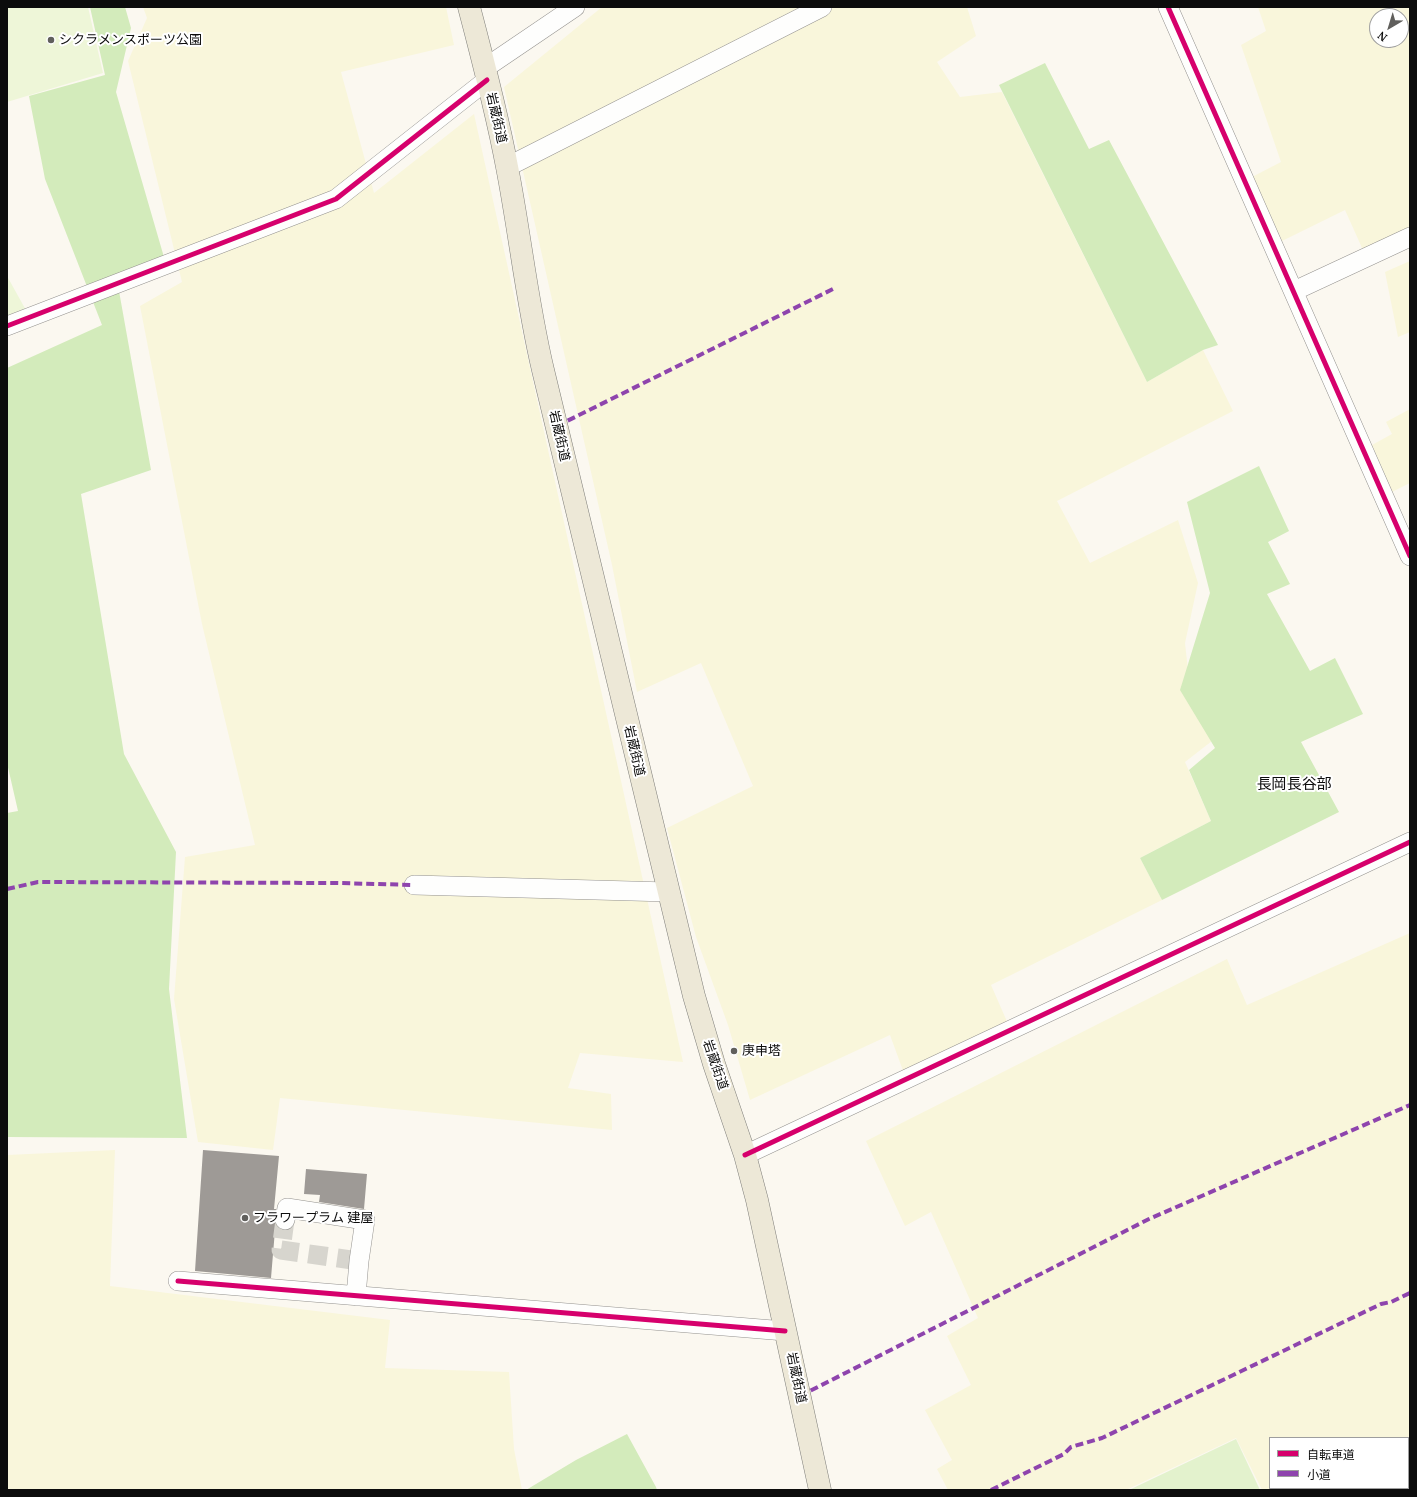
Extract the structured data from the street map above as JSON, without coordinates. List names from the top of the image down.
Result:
{
  "streets": {
    "main road": ["岩蔵街道"]
  },
  "districts": ["長岡長谷部"],
  "places": ["シクラメンスポーツ公園", "庚申塔", "フラワープラム 建屋"],
  "legend": ["自転車道", "小道"],
  "north": "bottom left"
}
